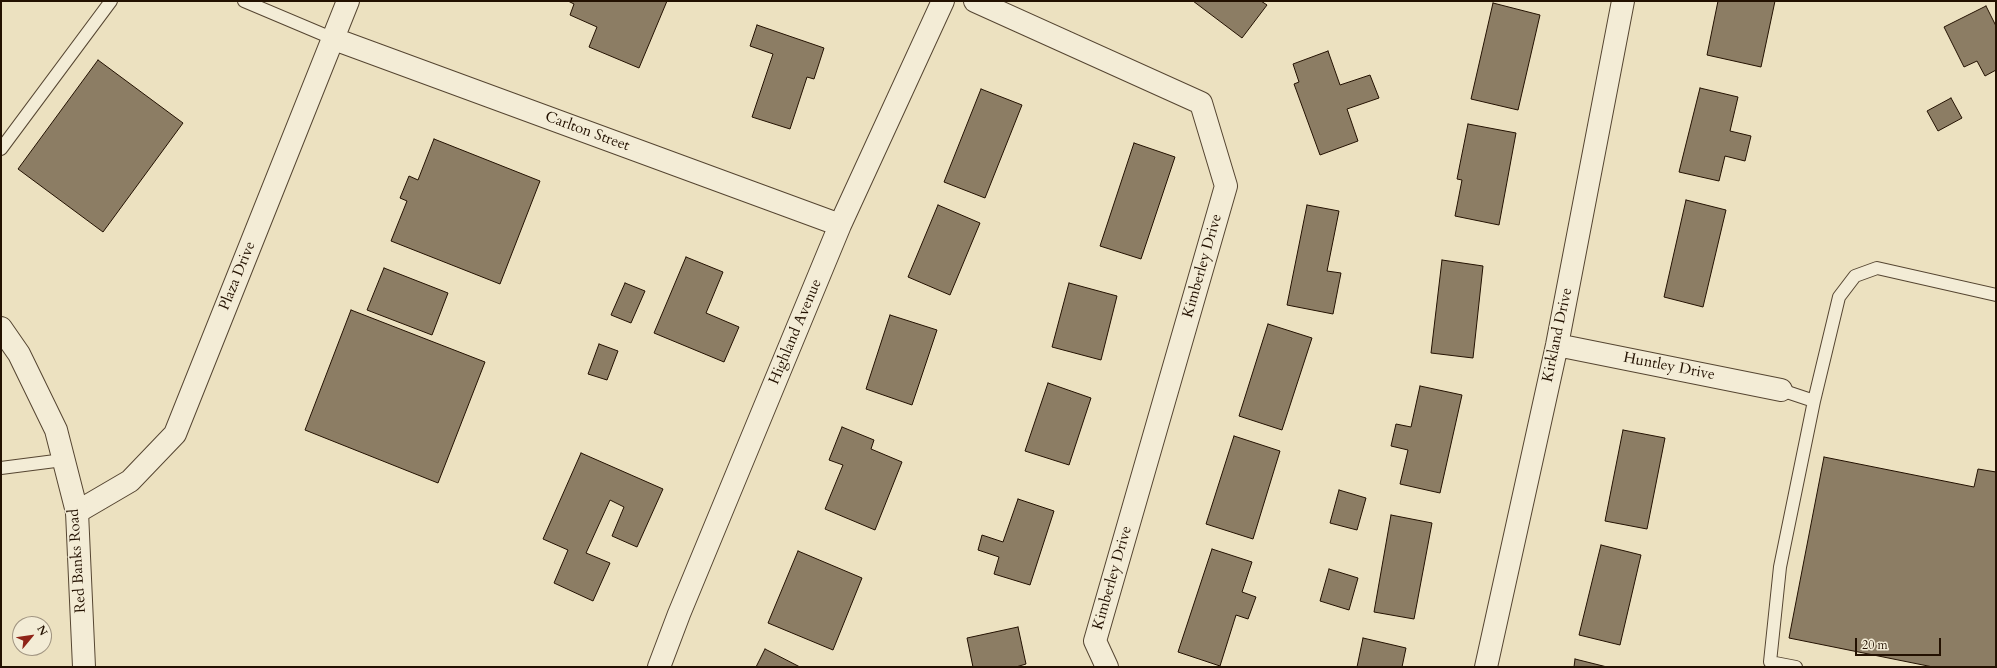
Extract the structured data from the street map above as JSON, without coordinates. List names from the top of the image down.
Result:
{
  "streets": {
    "street": [
      "Carlton Street",
      "Kimberley Drive",
      "Plaza Drive",
      "Highland Avenue",
      "Kirkland Drive",
      "Huntley Drive",
      "Red Banks Road"
    ]
  },
  "crossings": [
    ["Carlton Street", "Plaza Drive"],
    ["Carlton Street", "Highland Avenue"],
    ["Plaza Drive", "Red Banks Road"],
    ["Kirkland Drive", "Huntley Drive"]
  ],
  "scale_bar": "20 m",
  "north": "top right"
}
